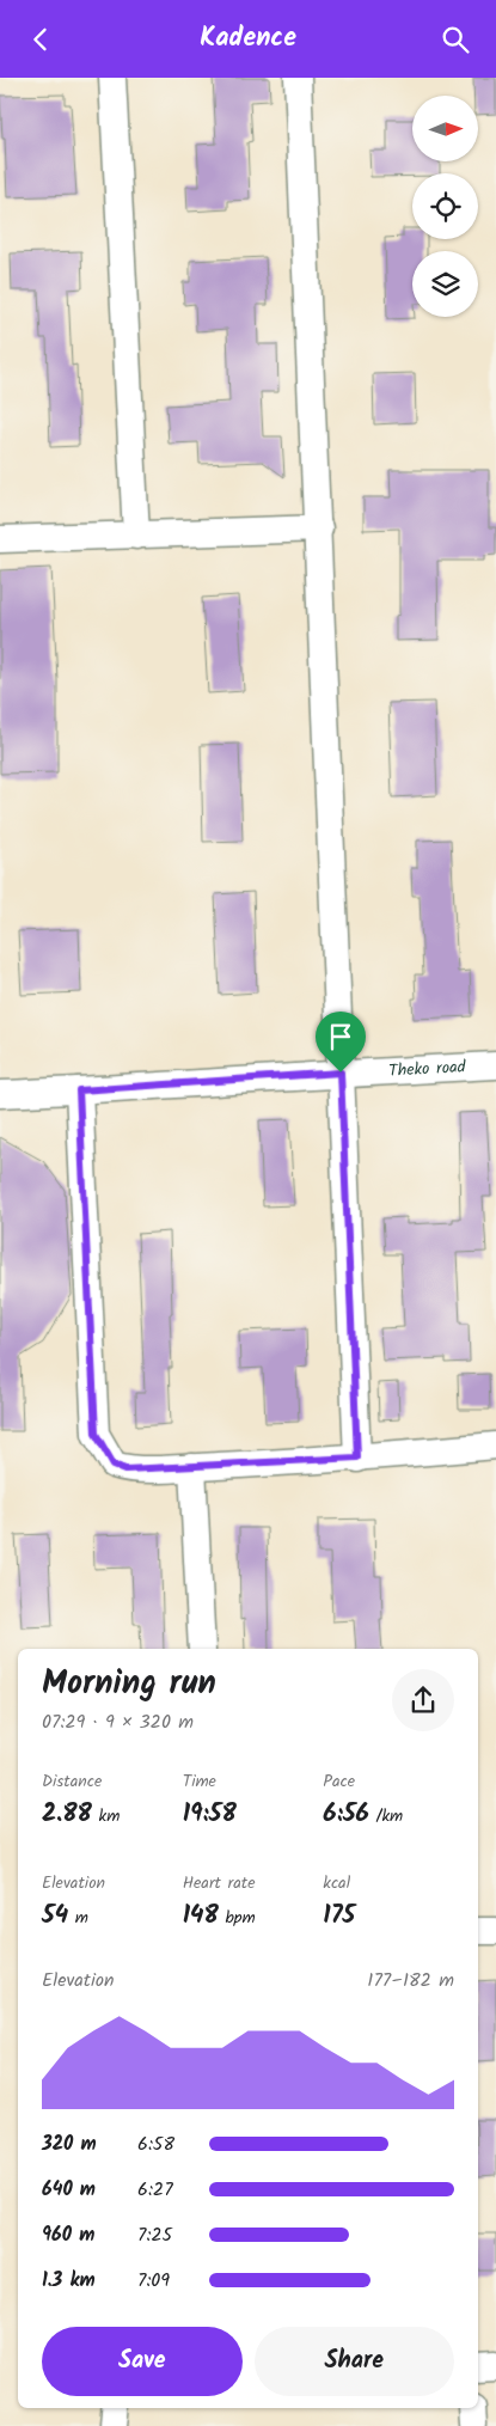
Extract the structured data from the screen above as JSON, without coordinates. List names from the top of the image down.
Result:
{
  "streets": {
    "street": ["Theko road"]
  },
  "north": "right",
  "page": {
    "header": "Kadence",
    "heading": ["Morning run", "07:29 · 9 × 320 m"],
    "stats": [
      ["Distance", "2.88 km"],
      ["Time", "19:58"],
      ["Pace", "6:56 /km"],
      ["Elevation", "54 m"],
      ["Heart rate", "148 bpm"],
      ["kcal", "175"]
    ],
    "chart": ["Elevation", "177–182 m"],
    "list": [
      {
        "name": "320 m",
        "note": "6:58"
      },
      {
        "name": "640 m",
        "note": "6:27"
      },
      {
        "name": "960 m",
        "note": "7:25"
      },
      {
        "name": "1.3 km",
        "note": "7:09"
      }
    ],
    "buttons": ["Save", "Share"]
  }
}
